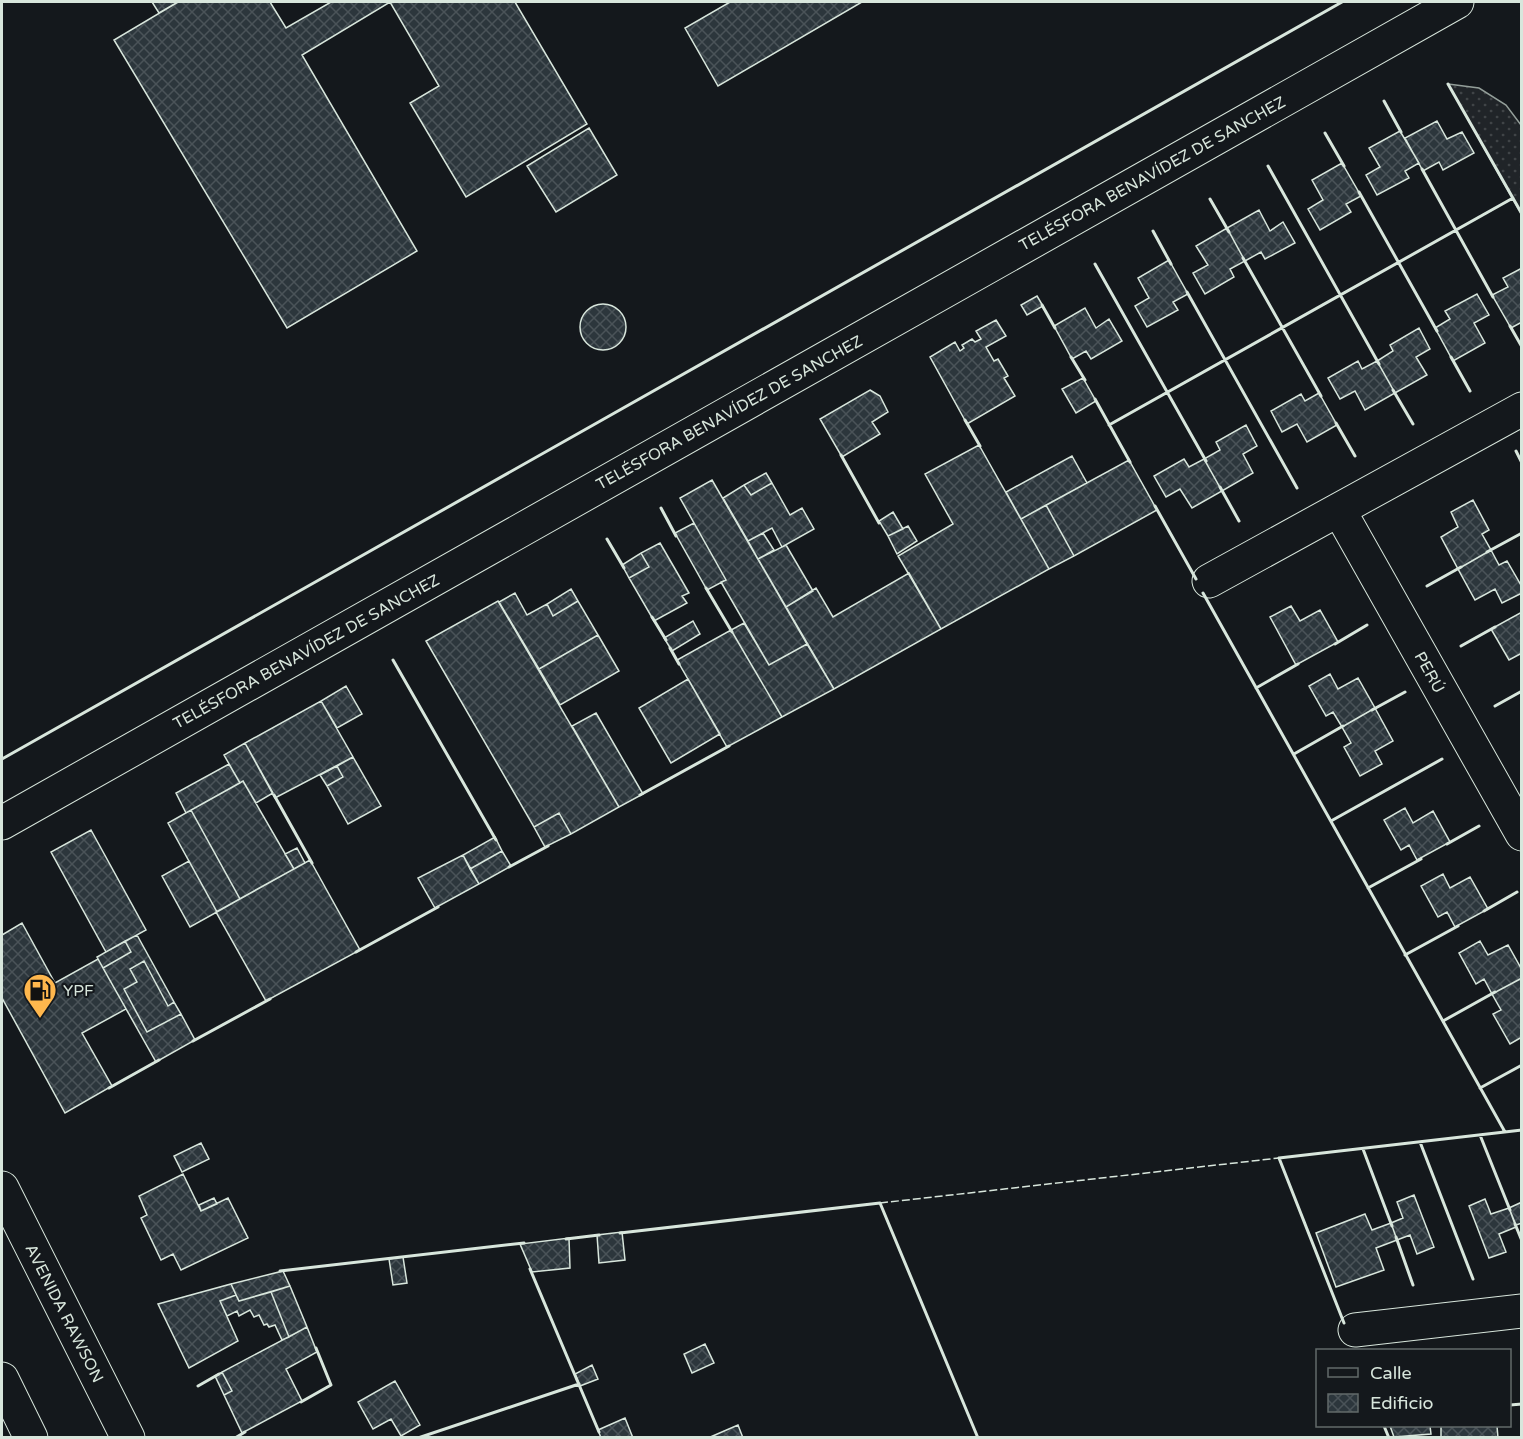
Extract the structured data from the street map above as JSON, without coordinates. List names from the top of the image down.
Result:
{
  "streets": {
    "main road": ["TELÉSFORA BENAVÍDEZ DE SANCHEZ", "PERÚ", "AVENIDA RAWSON"]
  },
  "places": {
    "fuel station": ["YPF"]
  },
  "legend": ["Calle", "Edificio"]
}
